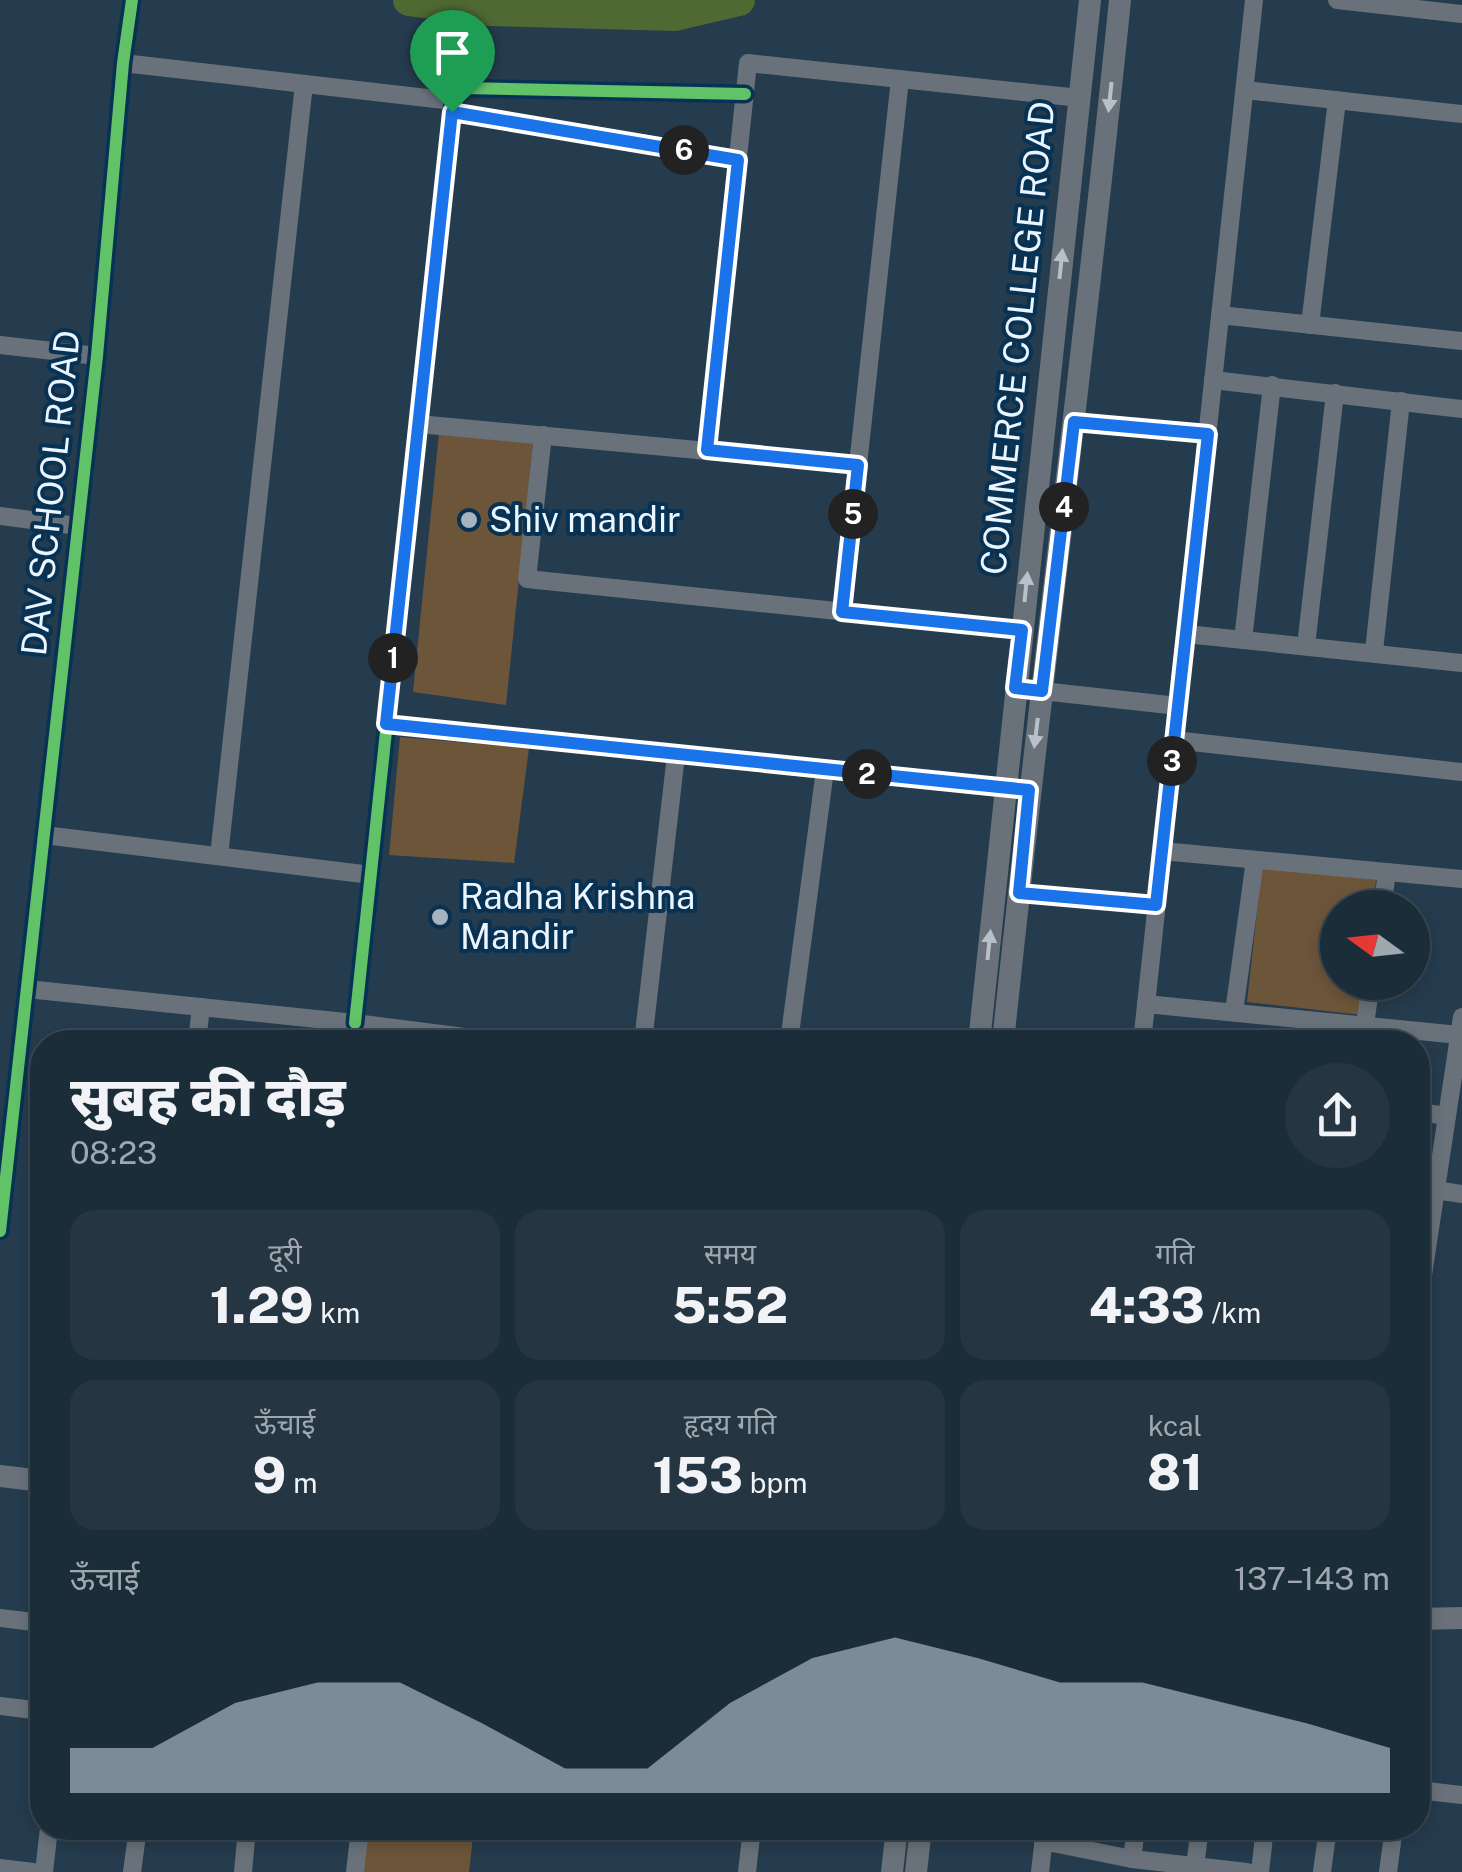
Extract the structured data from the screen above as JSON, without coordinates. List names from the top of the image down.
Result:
{
  "streets": {
    "street": ["COMMERCE COLLEGE ROAD", "DAV SCHOOL ROAD"]
  },
  "places": ["Shiv mandir", "Radha Krishna Mandir"],
  "north": "left",
  "page": {
    "pins": [
      "6",
      "4",
      "5",
      "1",
      "3",
      "2"
    ],
    "heading": ["सुबह की दौड़", "08:23"],
    "stats": [
      ["दूरी", "1.29 km"],
      ["समय", "5:52"],
      ["गति", "4:33 /km"],
      ["ऊँचाई", "9 m"],
      ["हृदय गति", "153 bpm"],
      ["kcal", "81"]
    ],
    "chart": ["ऊँचाई", "137–143 m"]
  }
}
